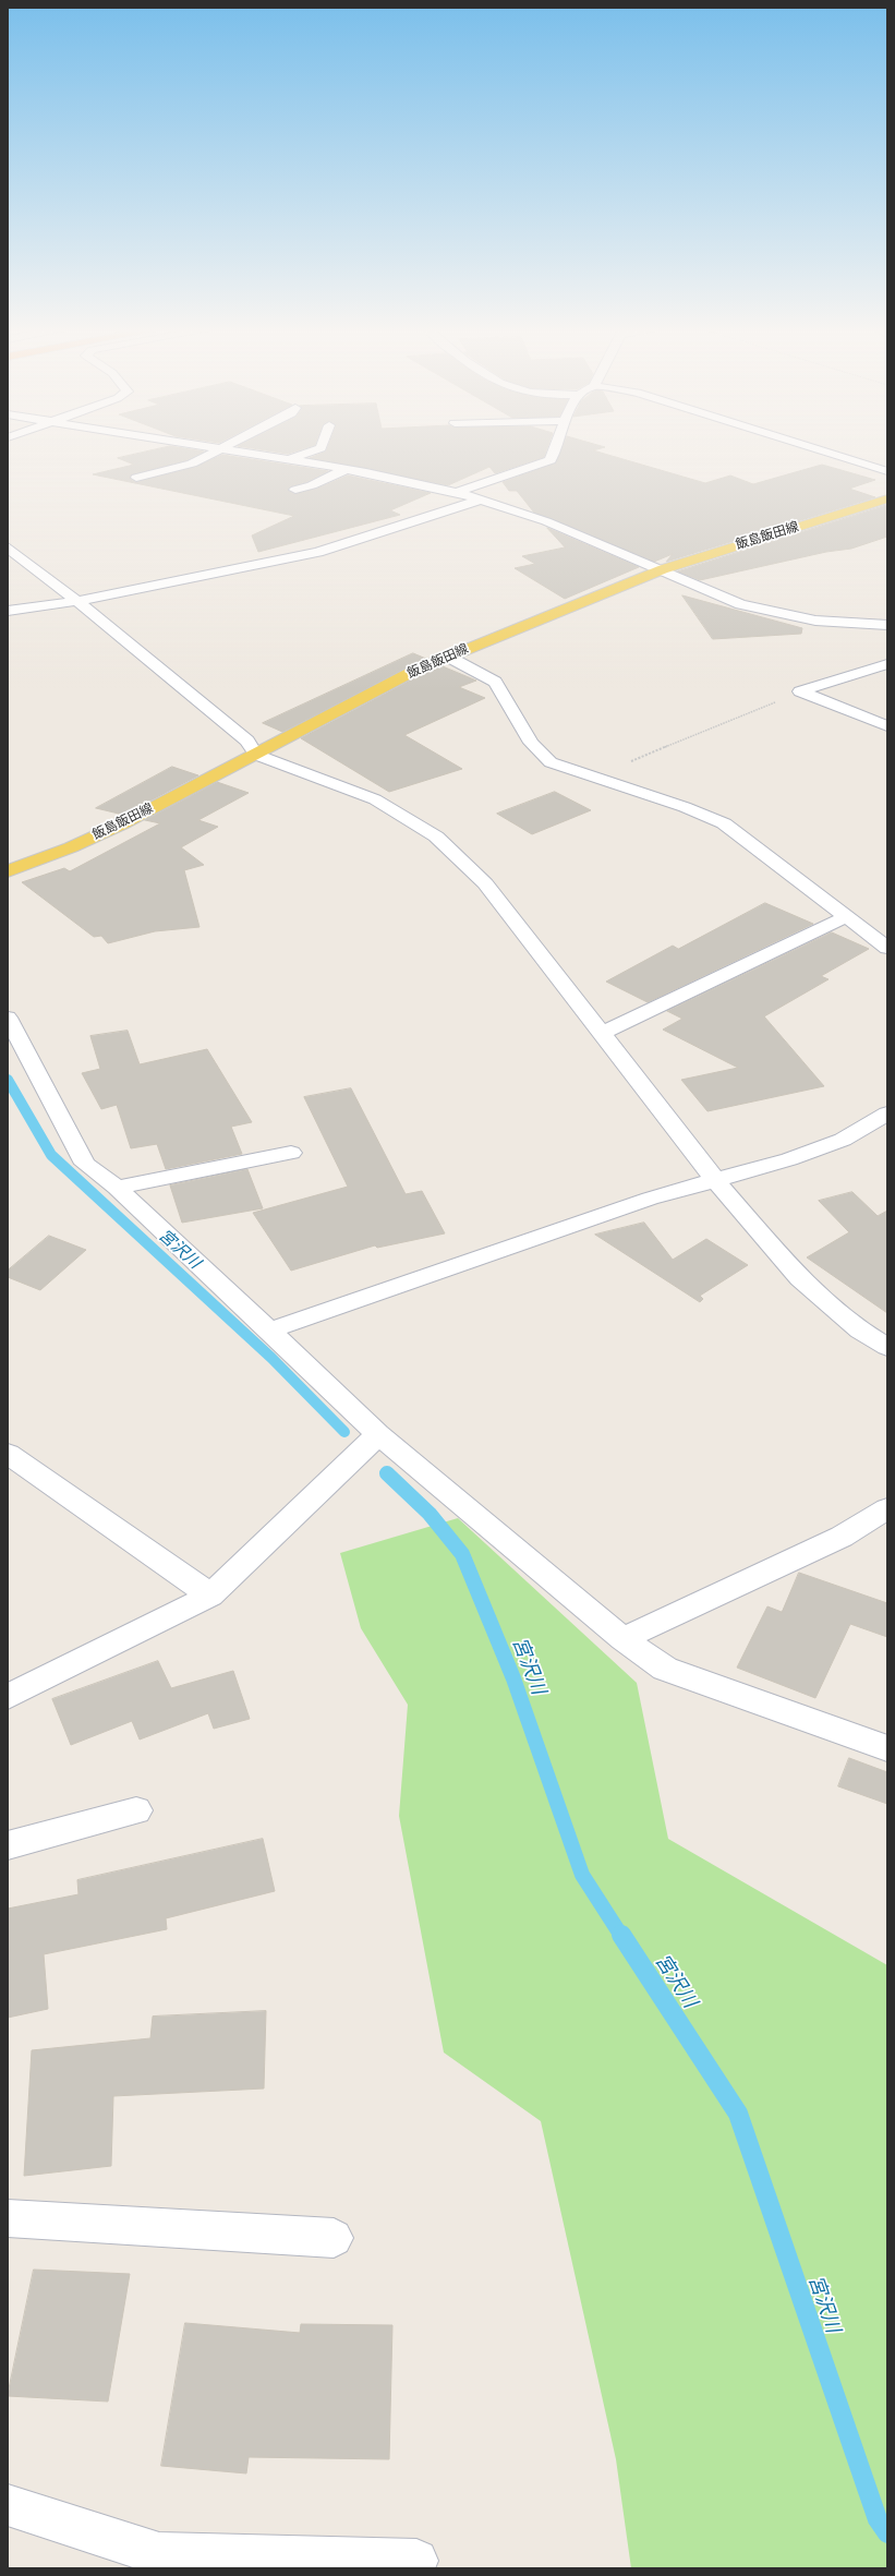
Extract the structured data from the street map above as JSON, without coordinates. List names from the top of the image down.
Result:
{
  "streets": {
    "main road": ["飯島飯田線"]
  },
  "water": ["宮沢川"]
}
